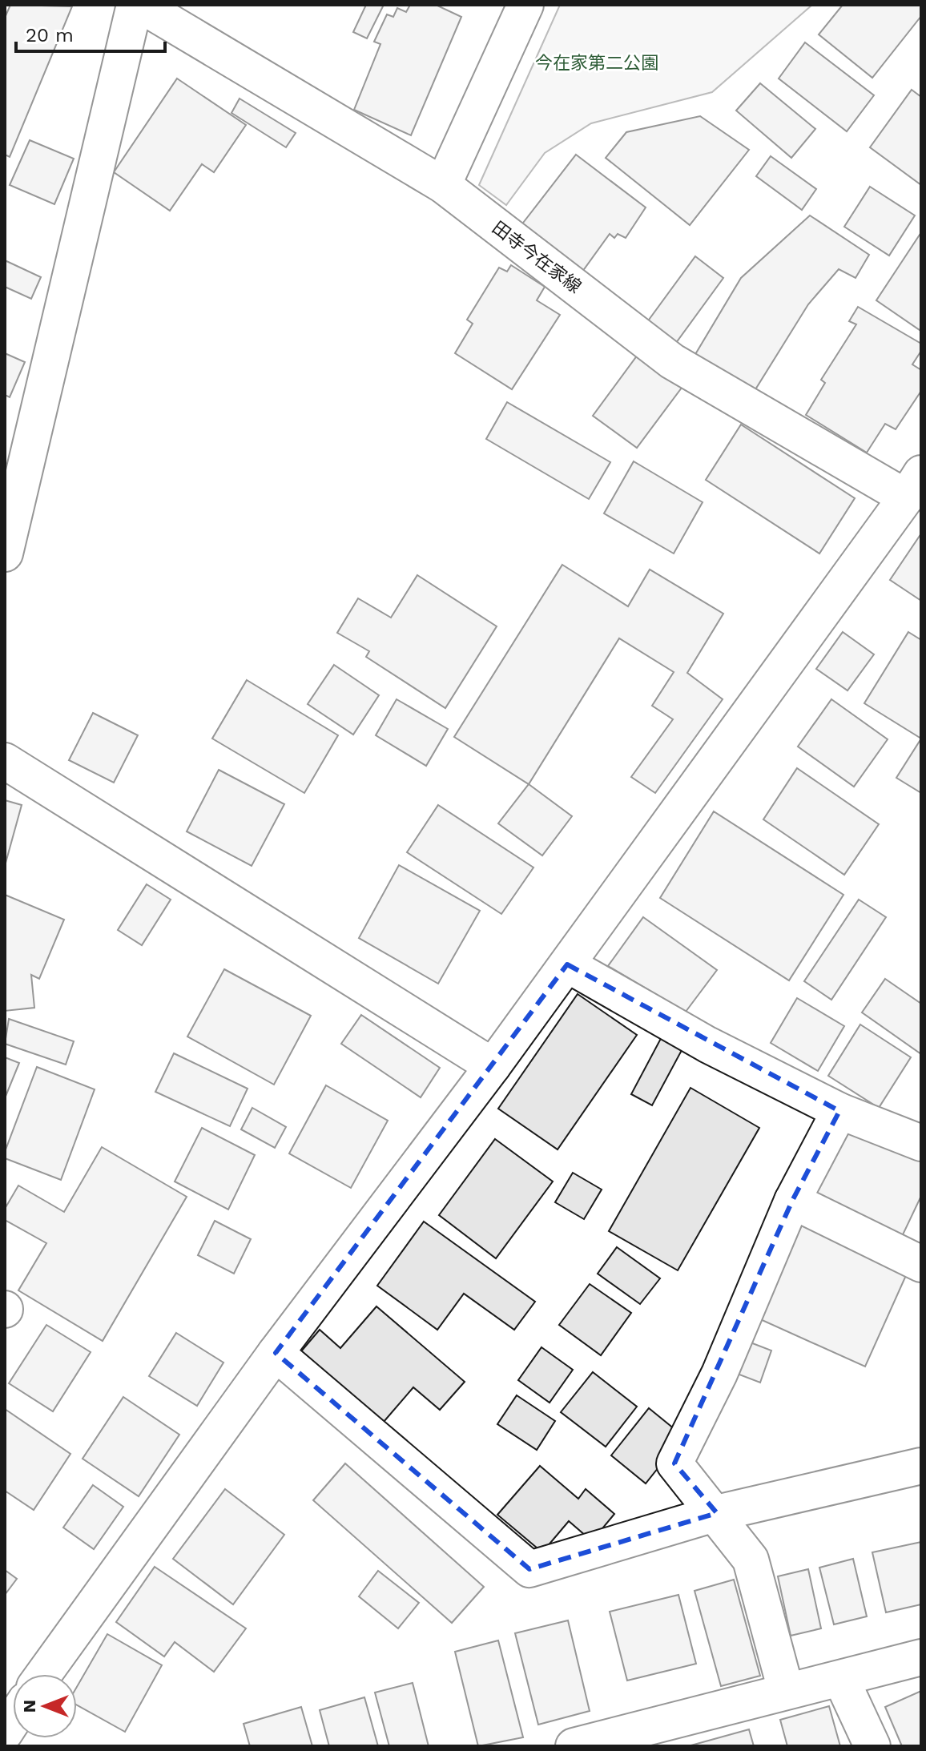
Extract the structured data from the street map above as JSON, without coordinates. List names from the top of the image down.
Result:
{
  "streets": {
    "street": ["田寺今在家線"]
  },
  "parks": ["今在家第二公園"],
  "scale_bar": "20 m",
  "north": "left"
}
